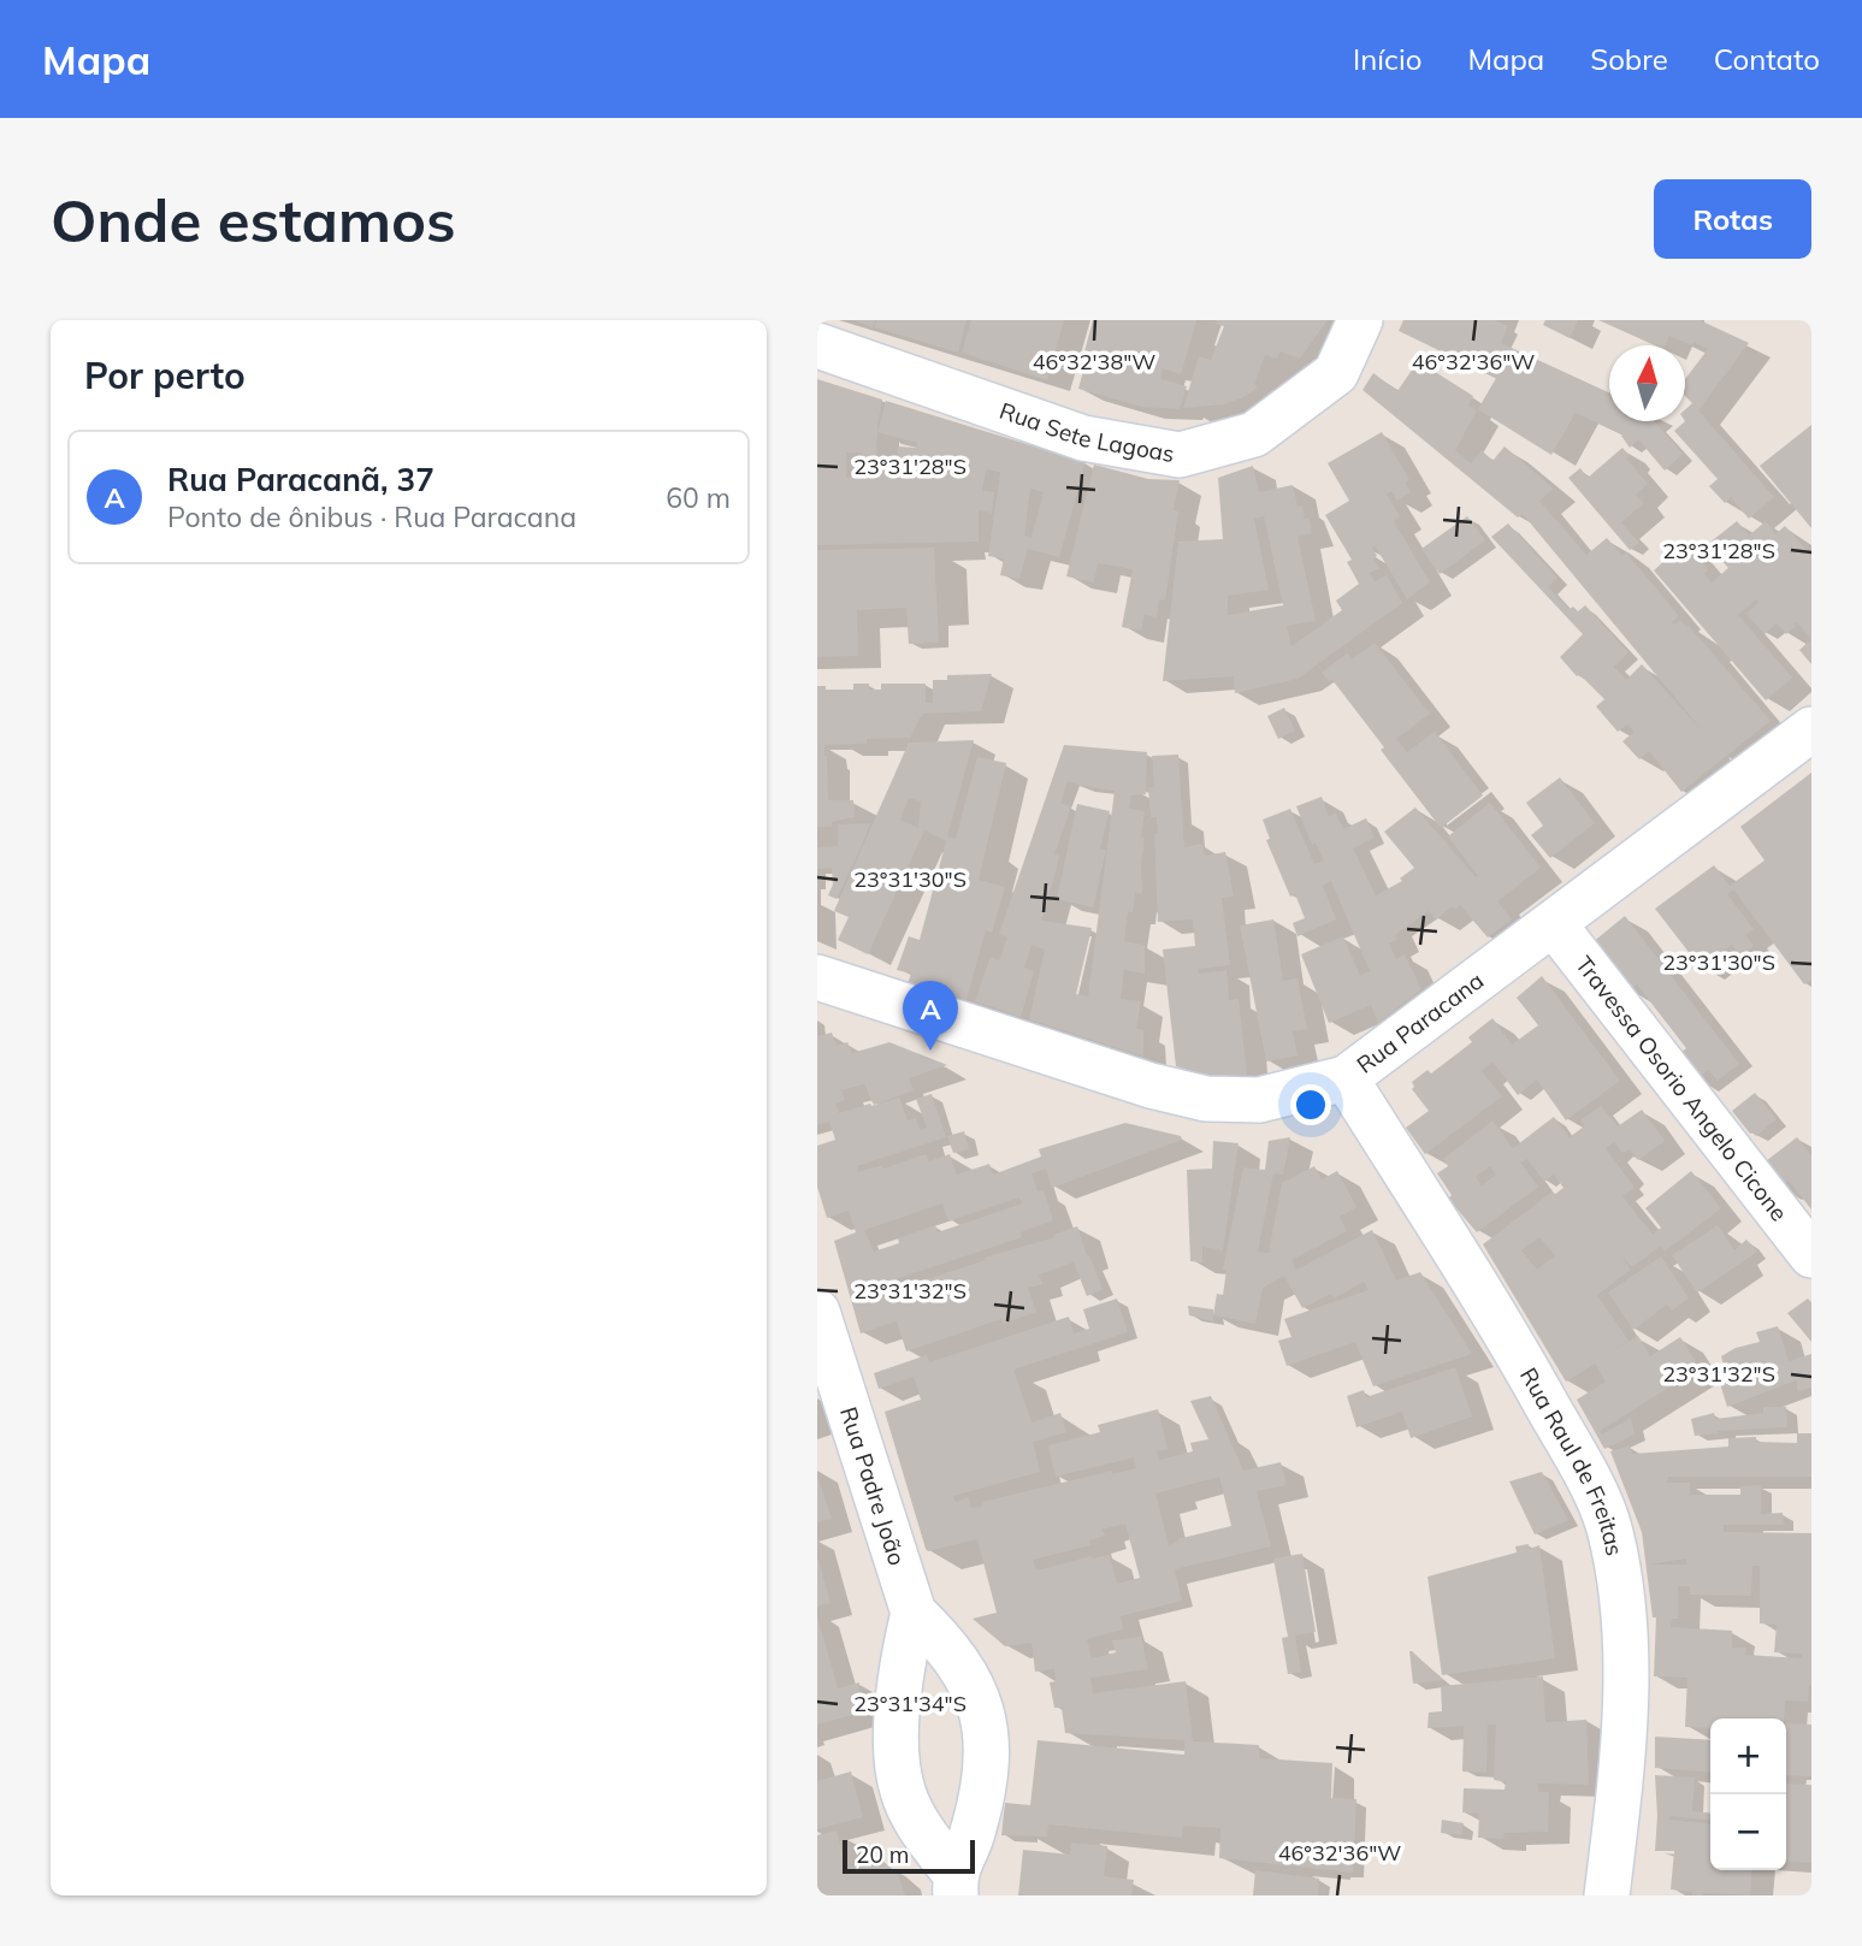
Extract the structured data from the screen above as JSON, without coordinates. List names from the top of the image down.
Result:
{
  "streets": {
    "street": [
      "Rua Sete Lagoas",
      "Rua Paracana",
      "Travessa Osorio Angelo Cicone",
      "Rua Raul de Freitas",
      "Rua Padre João"
    ]
  },
  "crossings": [
    ["Rua Paracana", "Travessa Osorio Angelo Cicone"],
    ["Rua Paracana", "Rua Raul de Freitas"]
  ],
  "scale_bar": "20 m",
  "north": "top",
  "page": {
    "header": "Mapa",
    "nav": [
      "Início",
      "Mapa",
      "Sobre",
      "Contato"
    ],
    "buttons": "Rotas",
    "title": "Onde estamos",
    "heading": "Por perto",
    "list": [
      {
        "mark": "A",
        "name": "Rua Paracanã, 37",
        "note": "Ponto de ônibus · Rua Paracana",
        "value": "60 m"
      }
    ],
    "pins": "A",
    "map_buttons": ["+", "−"],
    "scale": "20 m"
  },
  "coordinates": [
    "46°32'38\"W",
    "46°32'36\"W",
    "23°31'28\"S",
    "23°31'30\"S",
    "23°31'32\"S",
    "23°31'34\"S"
  ]
}
